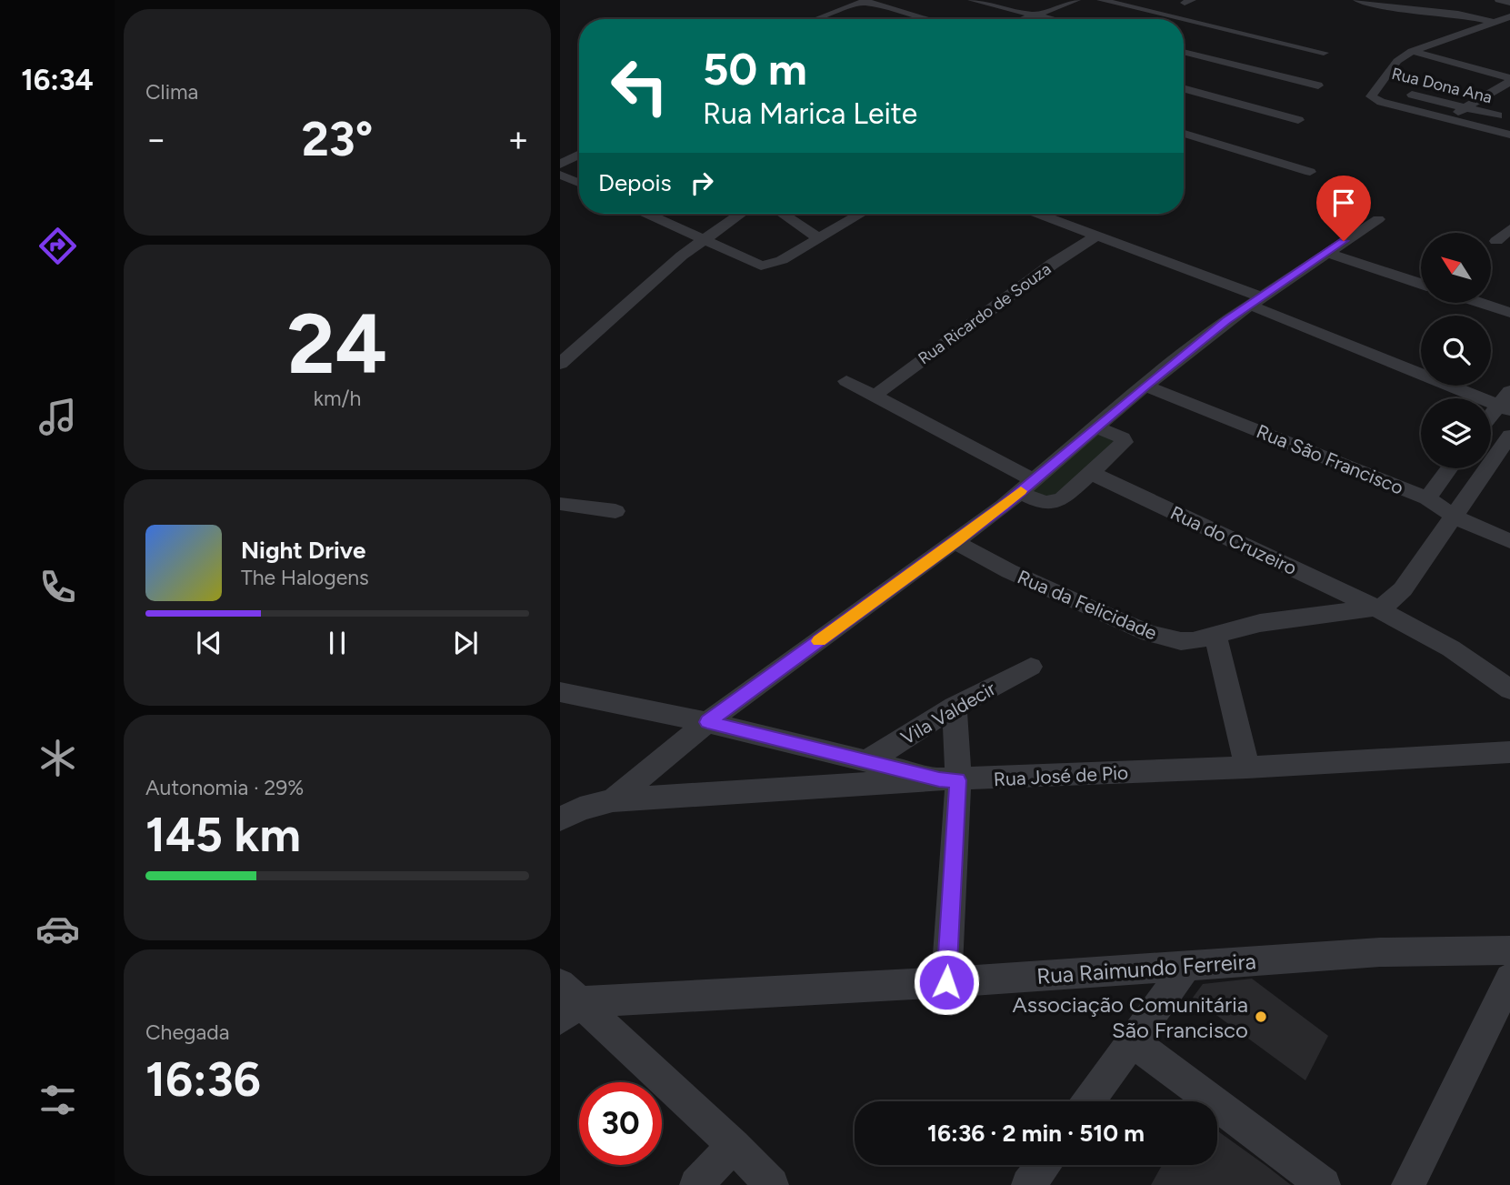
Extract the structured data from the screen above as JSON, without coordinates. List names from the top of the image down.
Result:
{
  "streets": {
    "street": [
      "Rua Dona Ana",
      "Rua Ricardo de Souza",
      "Rua São Francisco",
      "Rua do Cruzeiro",
      "Rua da Felicidade",
      "Vila Valdecir",
      "Rua José de Pio",
      "Rua Raimundo Ferreira"
    ]
  },
  "crossings": [
    ["Rua do Cruzeiro", "Rua da Felicidade"]
  ],
  "places": ["Associação Comunitária São Francisco"],
  "north": "top left",
  "page": {
    "tabs": "16:34",
    "tile": [
      "Clima",
      ["24", "km/h"],
      ["Autonomia · 29%", "145 km"],
      ["Chegada", "16:36"]
    ],
    "turn": ["50 m", "Rua Marica Leite"],
    "heat": ["−", "23°", "+"],
    "then": "Depois",
    "song": ["Night Drive", "The Halogens"],
    "limit": "30",
    "trip": "16:36 · 2 min · 510 m"
  }
}
